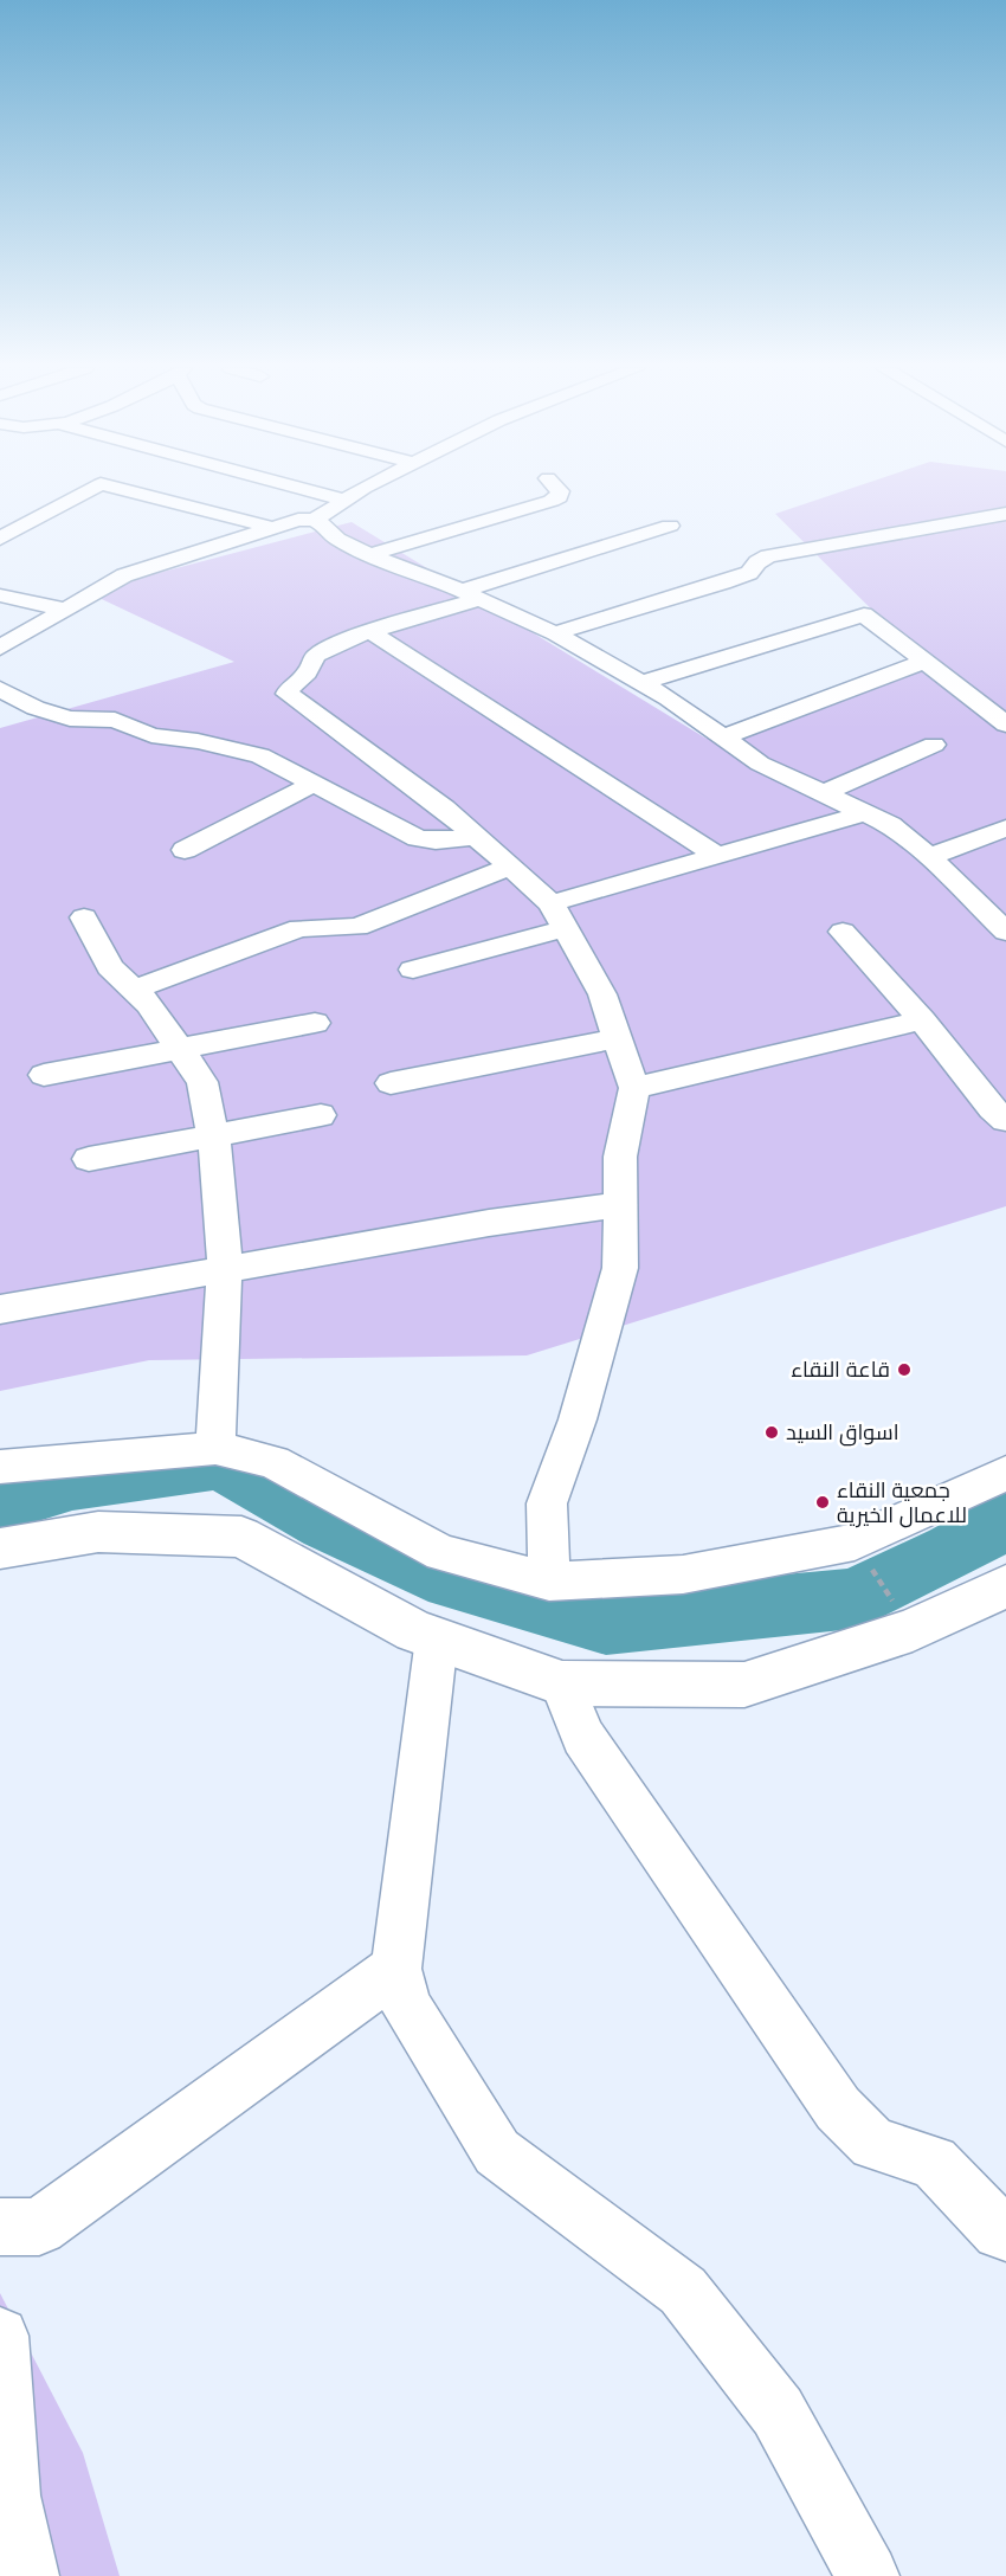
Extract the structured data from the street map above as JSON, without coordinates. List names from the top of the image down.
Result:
{
  "places": ["قاعة النقاء", "اسواق السيد", "جمعية النقاء للاعمال الخيرية"]
}
